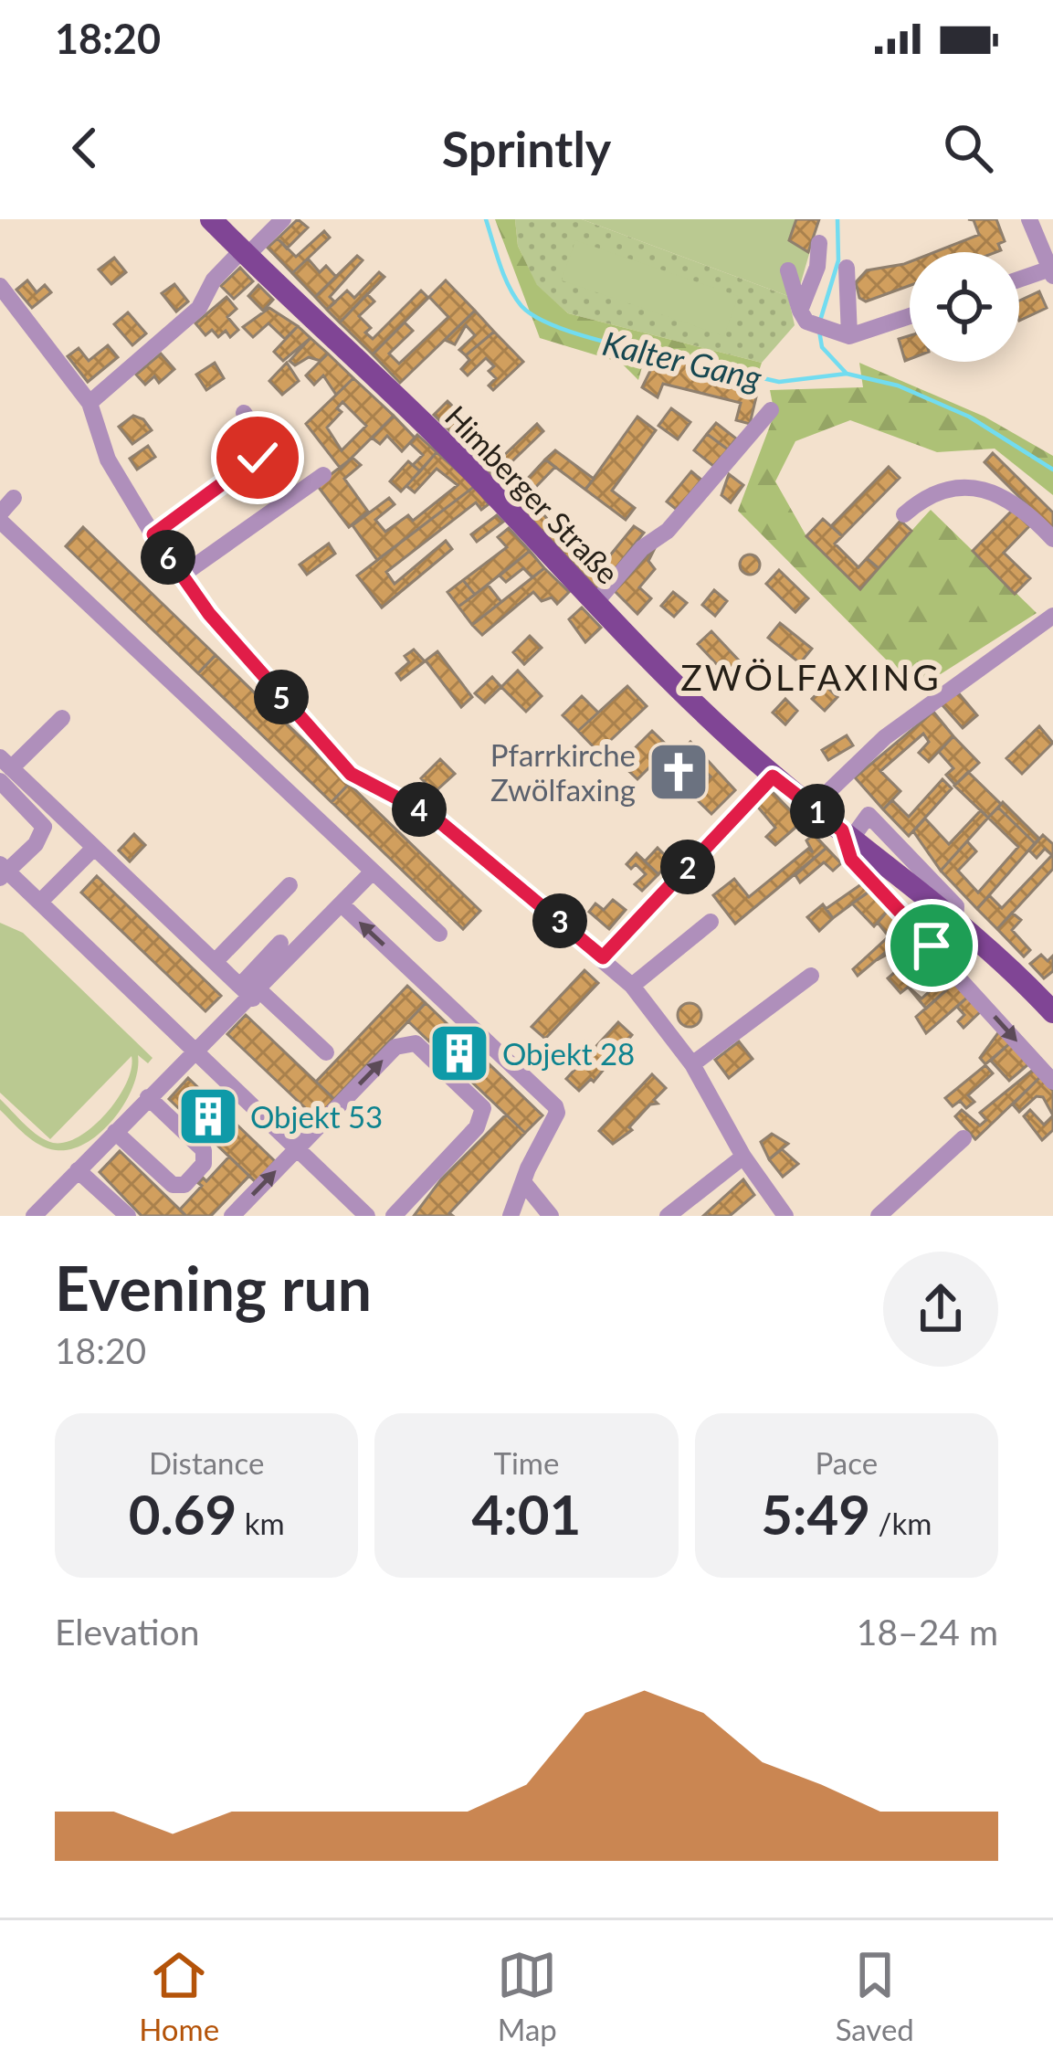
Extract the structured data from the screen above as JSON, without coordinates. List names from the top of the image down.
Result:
{
  "streets": {
    "main road": ["Himberger Straße"]
  },
  "districts": ["ZWÖLFAXING"],
  "water": ["Kalter Gang"],
  "places": {
    "church": ["Pfarrkirche Zwölfaxing"],
    "building": ["Objekt 28", "Objekt 53"]
  },
  "page": {
    "status": "18:20",
    "header": "Sprintly",
    "pins": [
      "6",
      "5",
      "4",
      "1",
      "2",
      "3"
    ],
    "heading": ["Evening run", "18:20"],
    "stats": [
      ["Distance", "0.69 km"],
      ["Time", "4:01"],
      ["Pace", "5:49 /km"]
    ],
    "chart": ["Elevation", "18–24 m"],
    "tabs": ["Home", "Map", "Saved"]
  }
}
